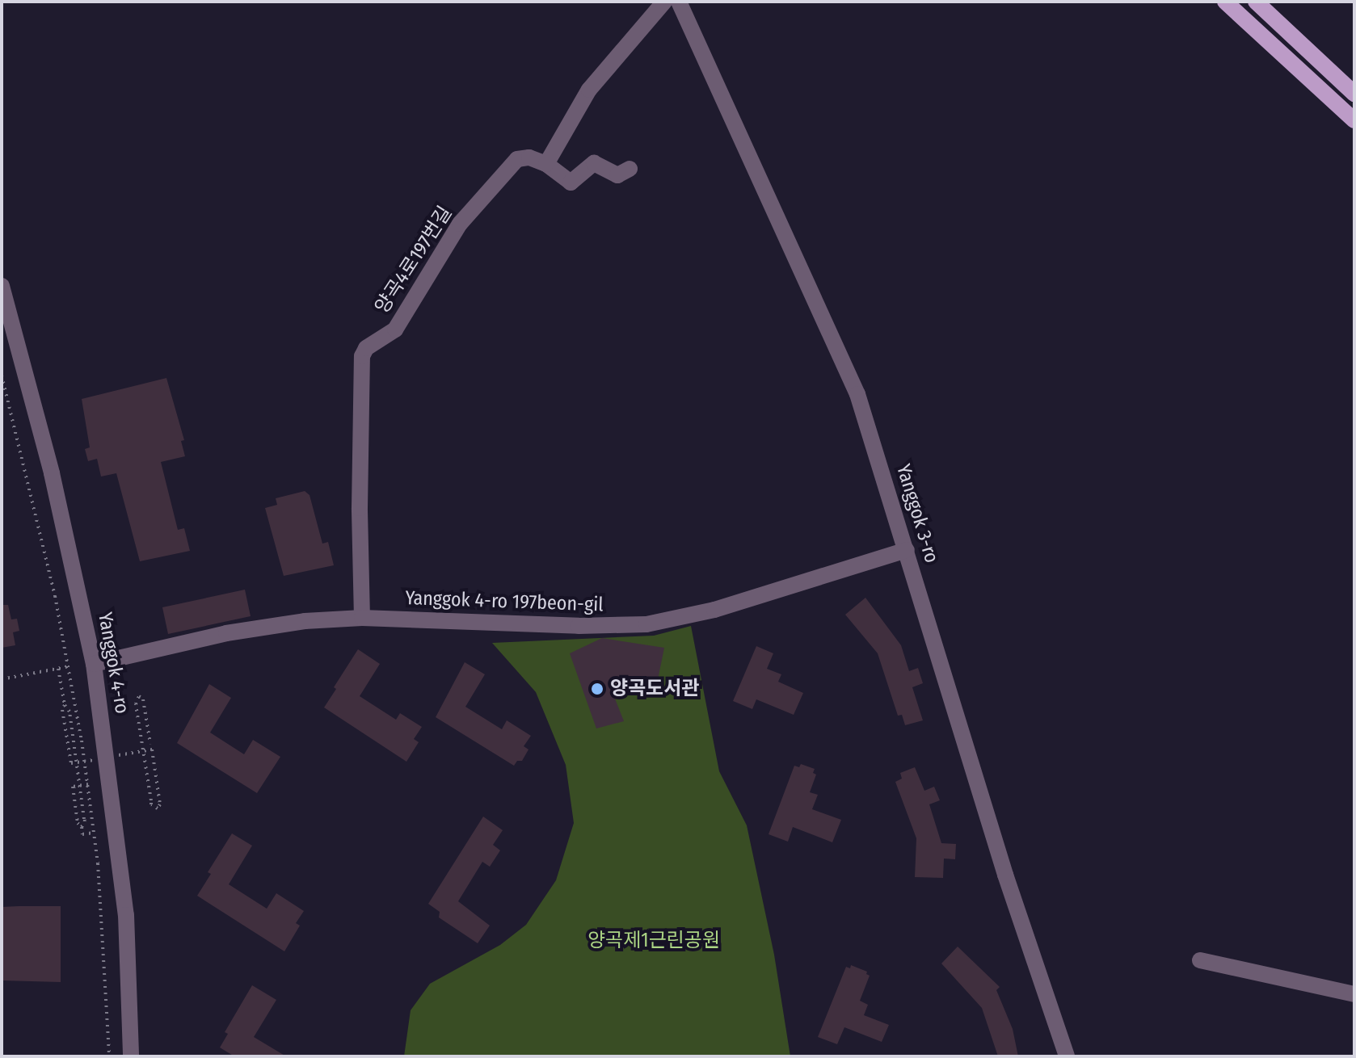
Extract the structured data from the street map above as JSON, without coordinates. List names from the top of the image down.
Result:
{
  "streets": {
    "street": [
      "양곡4로197번길",
      "Yanggok 3-ro",
      "Yanggok 4-ro 197beon-gil",
      "Yanggok 4-ro"
    ]
  },
  "crossings": [
    ["양곡4로197번길", "Yanggok 4-ro 197beon-gil"],
    ["Yanggok 3-ro", "Yanggok 4-ro 197beon-gil"],
    ["Yanggok 4-ro 197beon-gil", "Yanggok 4-ro"]
  ],
  "parks": ["양곡제1근린공원"],
  "places": ["양곡도서관"]
}
